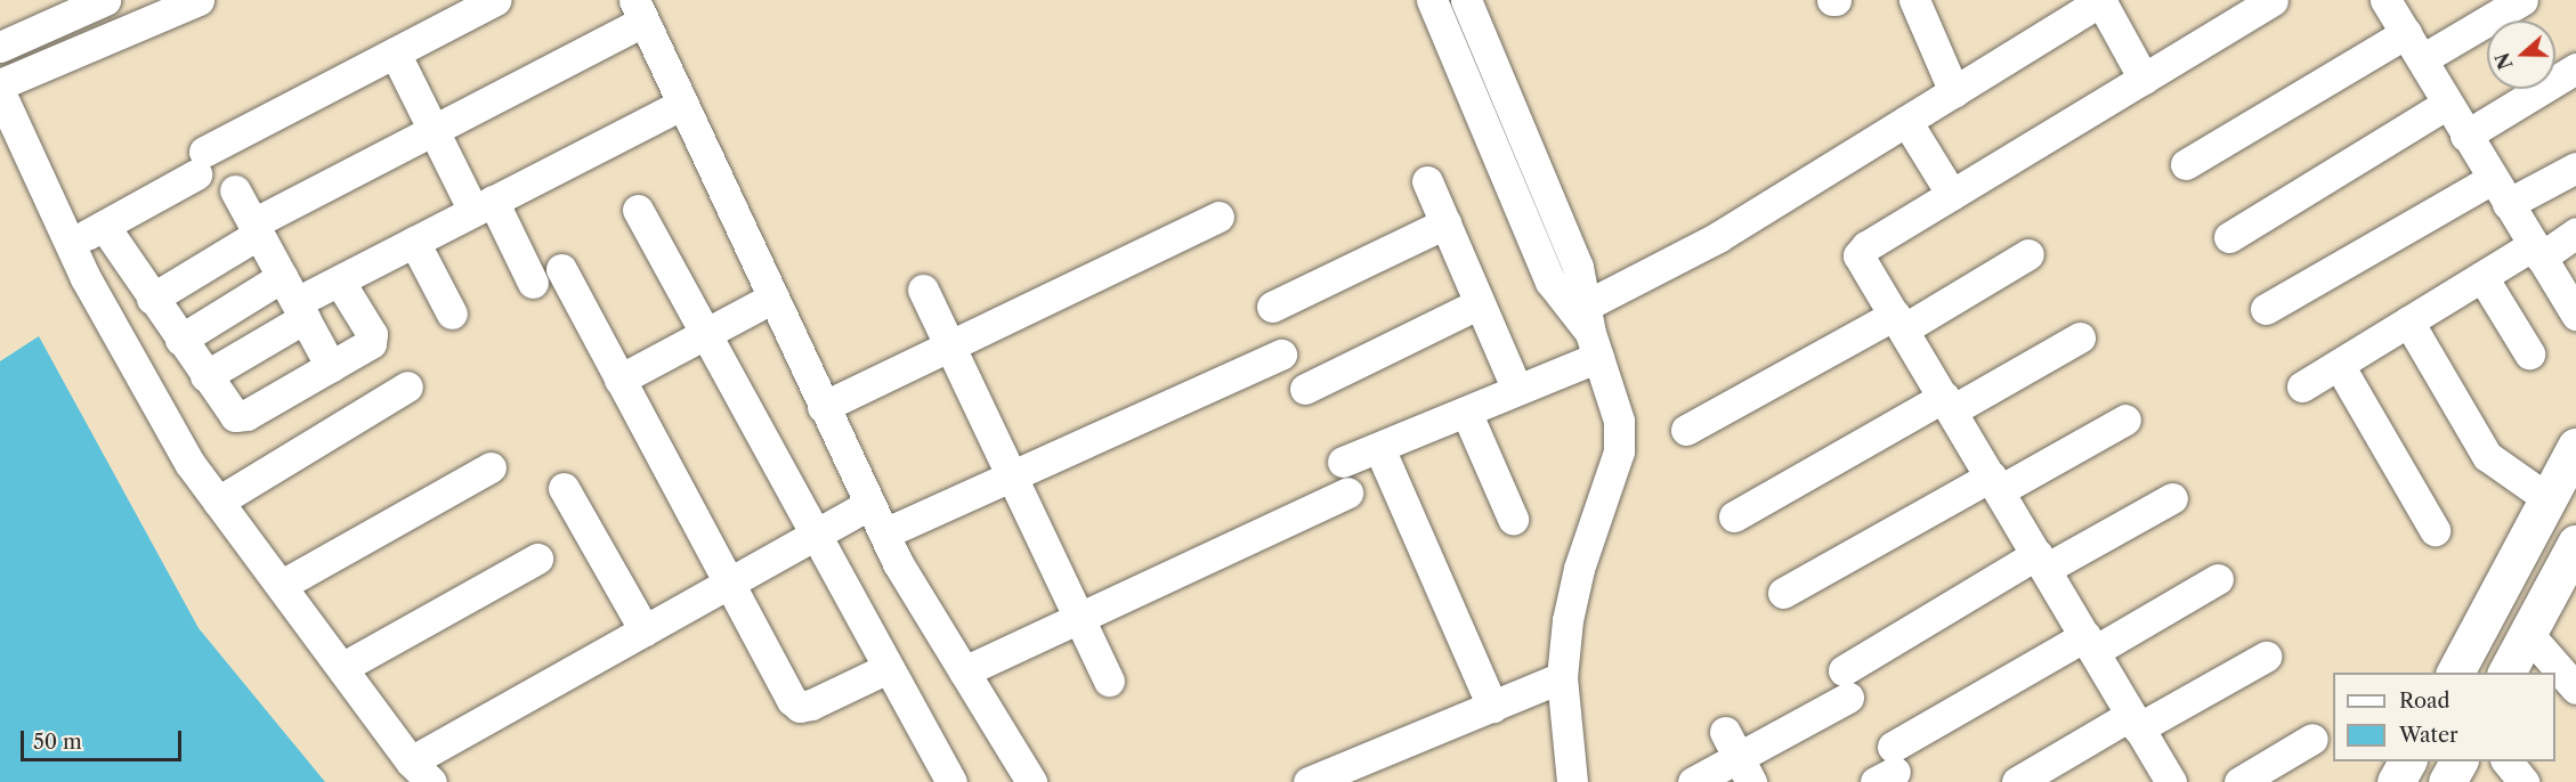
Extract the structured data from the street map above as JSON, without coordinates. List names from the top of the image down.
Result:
{
  "legend": ["Road", "Water"],
  "scale_bar": "50 m",
  "north": "left"
}
